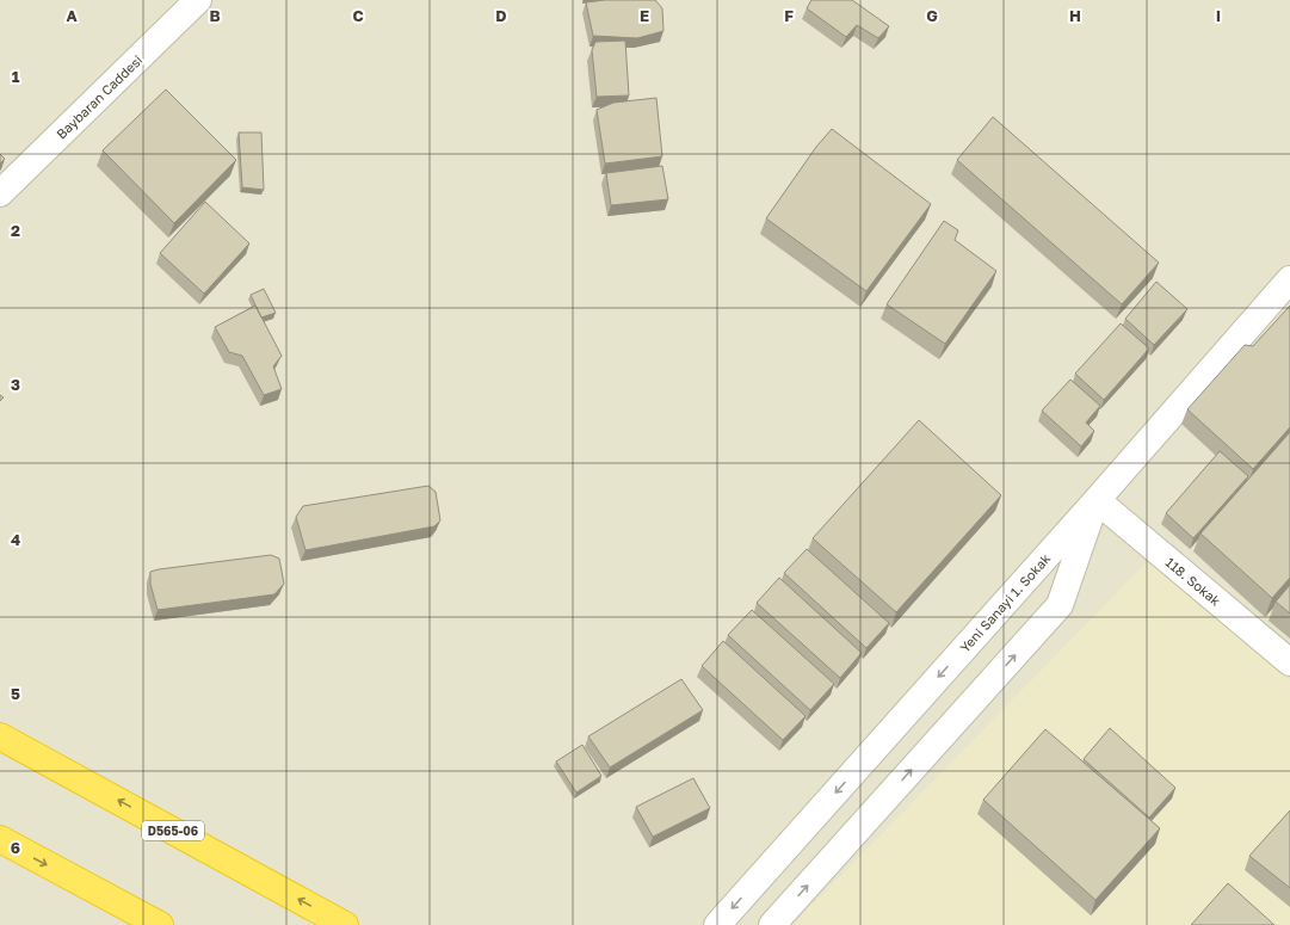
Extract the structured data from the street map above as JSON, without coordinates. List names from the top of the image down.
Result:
{
  "streets": {
    "highway": ["D565-06"],
    "street": ["Baybaran Caddesi", "118. Sokak", "Yeni Sanayi 1. Sokak"]
  },
  "crossings": [
    ["118. Sokak", "Yeni Sanayi 1. Sokak"]
  ],
  "grid": {
    "columns": [
      "A",
      "B",
      "C",
      "D",
      "E",
      "F",
      "G",
      "H",
      "I"
    ],
    "rows": [
      "1",
      "2",
      "3",
      "4",
      "5",
      "6"
    ]
  }
}
